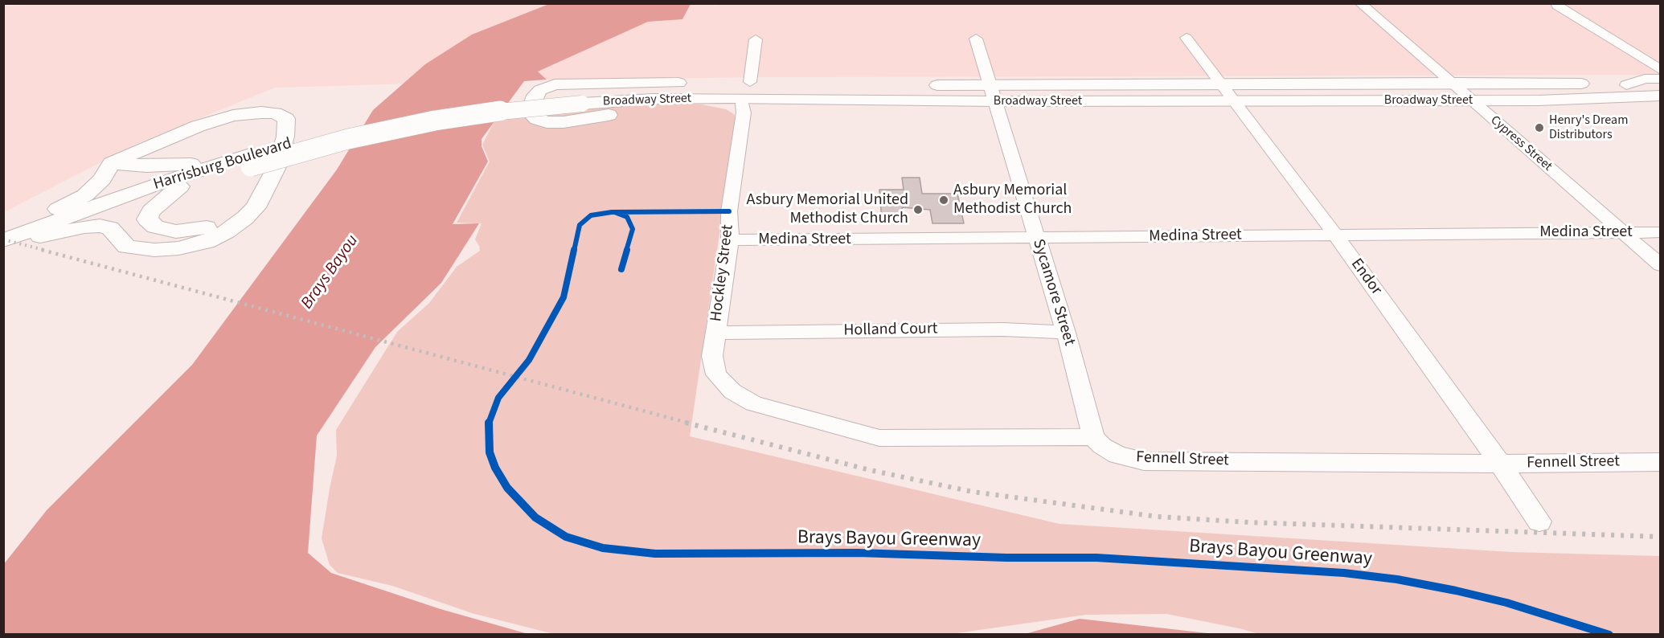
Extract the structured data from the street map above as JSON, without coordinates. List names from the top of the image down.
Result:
{
  "streets": {
    "main road": ["Broadway Street", "Harrisburg Boulevard"],
    "street": [
      "Cypress Street",
      "Medina Street",
      "Hockley Street",
      "Endor",
      "Sycamore Street",
      "Holland Court",
      "Fennell Street"
    ],
    "cycle path": ["Brays Bayou Greenway"]
  },
  "crossings": [
    ["Broadway Street", "Cypress Street"],
    ["Broadway Street", "Harrisburg Boulevard"],
    ["Broadway Street", "Endor"],
    ["Broadway Street", "Sycamore Street"],
    ["Cypress Street", "Medina Street"],
    ["Medina Street", "Hockley Street"],
    ["Medina Street", "Endor"],
    ["Medina Street", "Sycamore Street"],
    ["Hockley Street", "Sycamore Street"],
    ["Hockley Street", "Holland Court"],
    ["Hockley Street", "Fennell Street"],
    ["Endor", "Fennell Street"],
    ["Sycamore Street", "Holland Court"],
    ["Sycamore Street", "Fennell Street"]
  ],
  "water": ["Brays Bayou"],
  "places": ["Henry's Dream Distributors", "Asbury Memorial Methodist Church", "Asbury Memorial United Methodist Church"]
}
